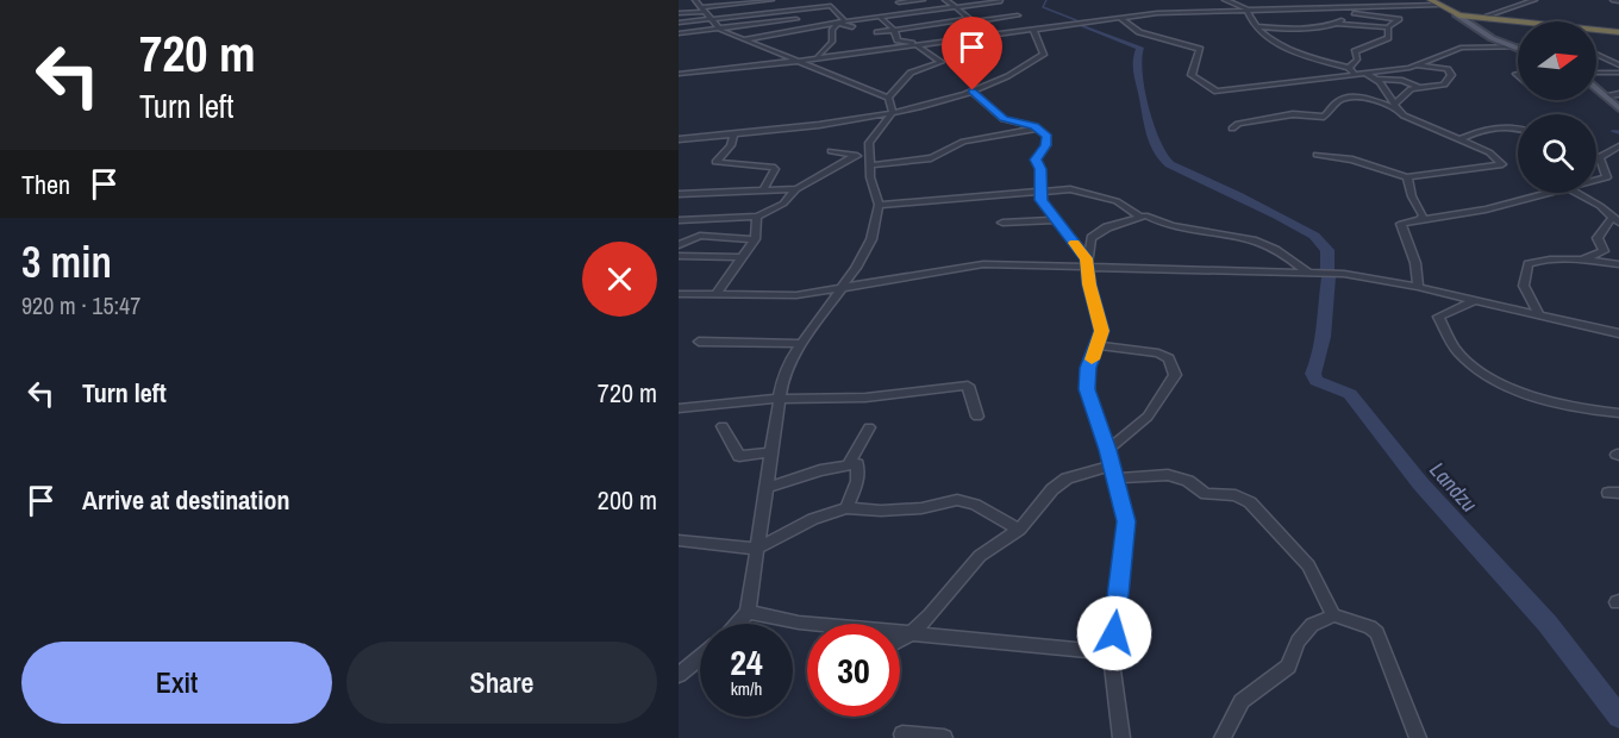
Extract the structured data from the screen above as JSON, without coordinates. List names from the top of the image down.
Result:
{
  "water": ["Landzu"],
  "north": "right",
  "page": {
    "turn": ["720 m", "Turn left"],
    "then": "Then",
    "heading": ["3 min", "920 m · 15:47"],
    "list": [
      {
        "name": "Turn left",
        "value": "720 m"
      },
      {
        "name": "Arrive at destination",
        "value": "200 m"
      }
    ],
    "speed": "24 km/h",
    "limit": "30",
    "buttons": ["Exit", "Share"]
  }
}
